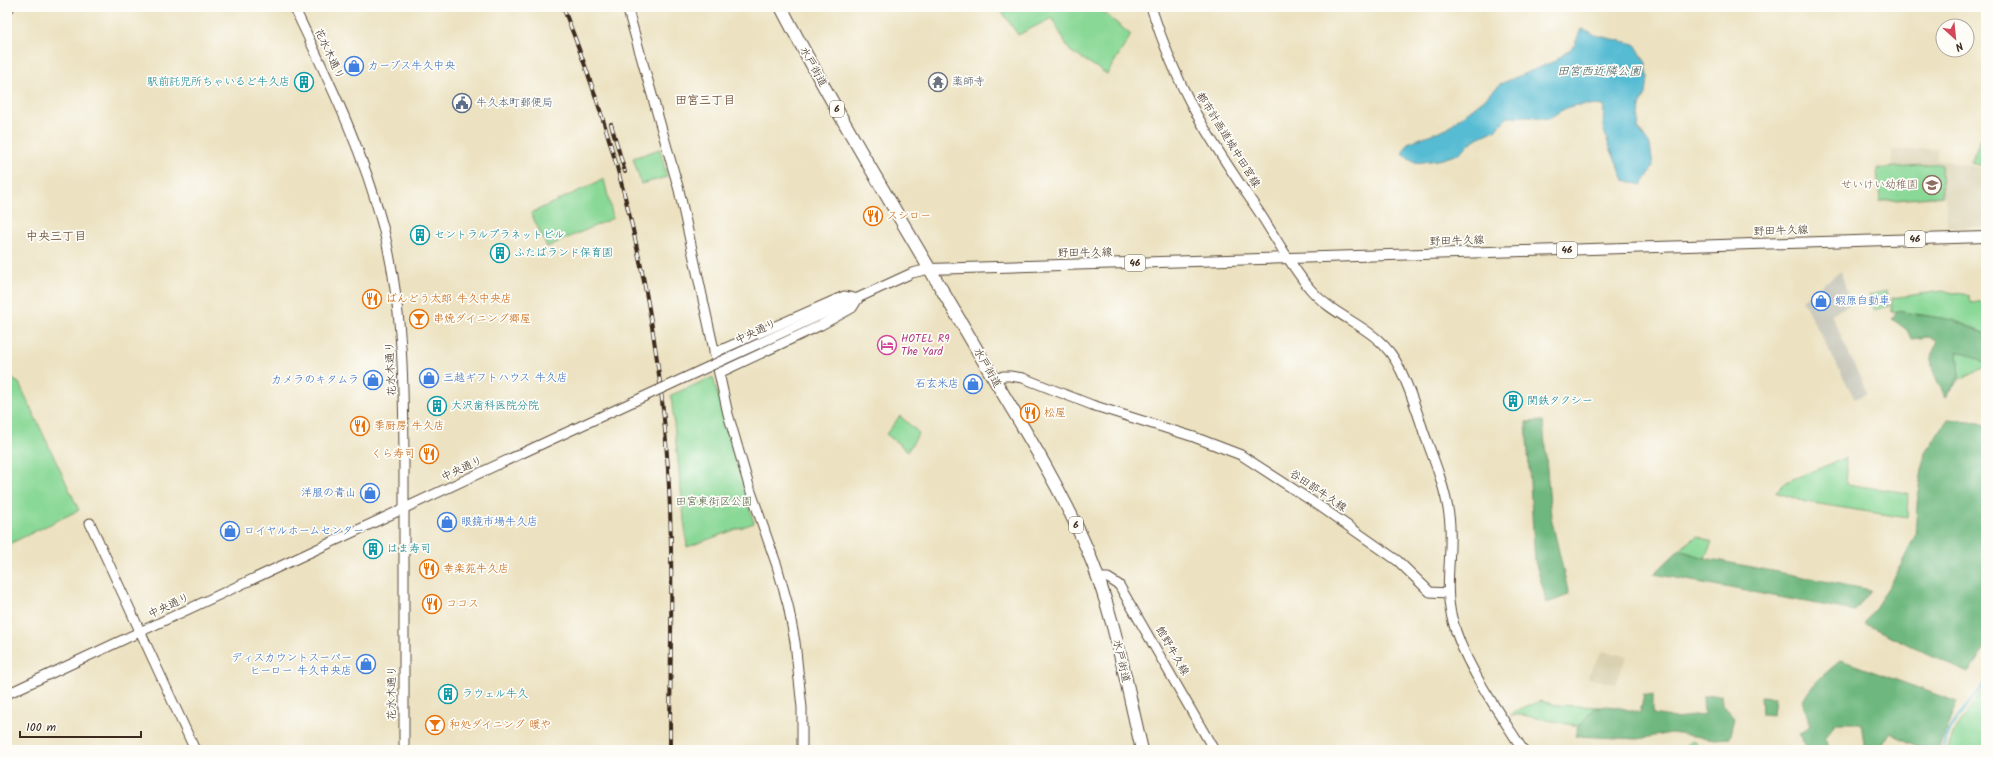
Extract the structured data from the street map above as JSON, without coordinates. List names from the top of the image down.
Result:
{
  "streets": {
    "highway": ["水戸街道", "6"],
    "main road": ["野田牛久線", "46"],
    "street": [
      "花水木通り",
      "都市計画道城中田宮線",
      "中央通り",
      "谷田部牛久線",
      "館野牛久線"
    ]
  },
  "crossings": [
    ["花水木通り", "中央通り"],
    ["水戸街道", "野田牛久線"],
    ["水戸街道", "中央通り"],
    ["水戸街道", "谷田部牛久線"],
    ["水戸街道", "館野牛久線"],
    ["都市計画道城中田宮線", "野田牛久線"],
    ["都市計画道城中田宮線", "谷田部牛久線"],
    ["野田牛久線", "中央通り"]
  ],
  "districts": ["田宮三丁目", "中央三丁目"],
  "water": ["田宮西近隣公園"],
  "parks": ["田宮東街区公園"],
  "places": {
    "shop": [
      "カーブス牛久中央",
      "蝦原自動車",
      "三越ギフトハウス 牛久店",
      "カメラのキタムラ",
      "石玄米店",
      "洋服の青山",
      "眼鏡市場牛久店",
      "ロイヤルホームセンター",
      "ディスカウントスーパー ヒーロー 牛久中央店"
    ],
    "building": [
      "駅前託児所ちゃいるど牛久店",
      "セントラルプラネットビル",
      "ふたばランド保育園",
      "関鉄タクシー",
      "大沢歯科医院分院",
      "はま寿司",
      "ラウェル牛久"
    ],
    "temple": ["薬師寺"],
    "public building": ["牛久本町郵便局"],
    "school or university": ["せいけい幼稚園"],
    "restaurant": [
      "スシロー",
      "ばんどう太郎 牛久中央店",
      "松屋",
      "季厨房 牛久店",
      "くら寿司",
      "幸楽苑牛久店",
      "ココス"
    ],
    "bar": ["串焼ダイニング郷屋", "和処ダイニング 暖や"],
    "hotel": ["HOTEL R9 The Yard"]
  },
  "scale_bar": "100 m",
  "north": "bottom right"
}
